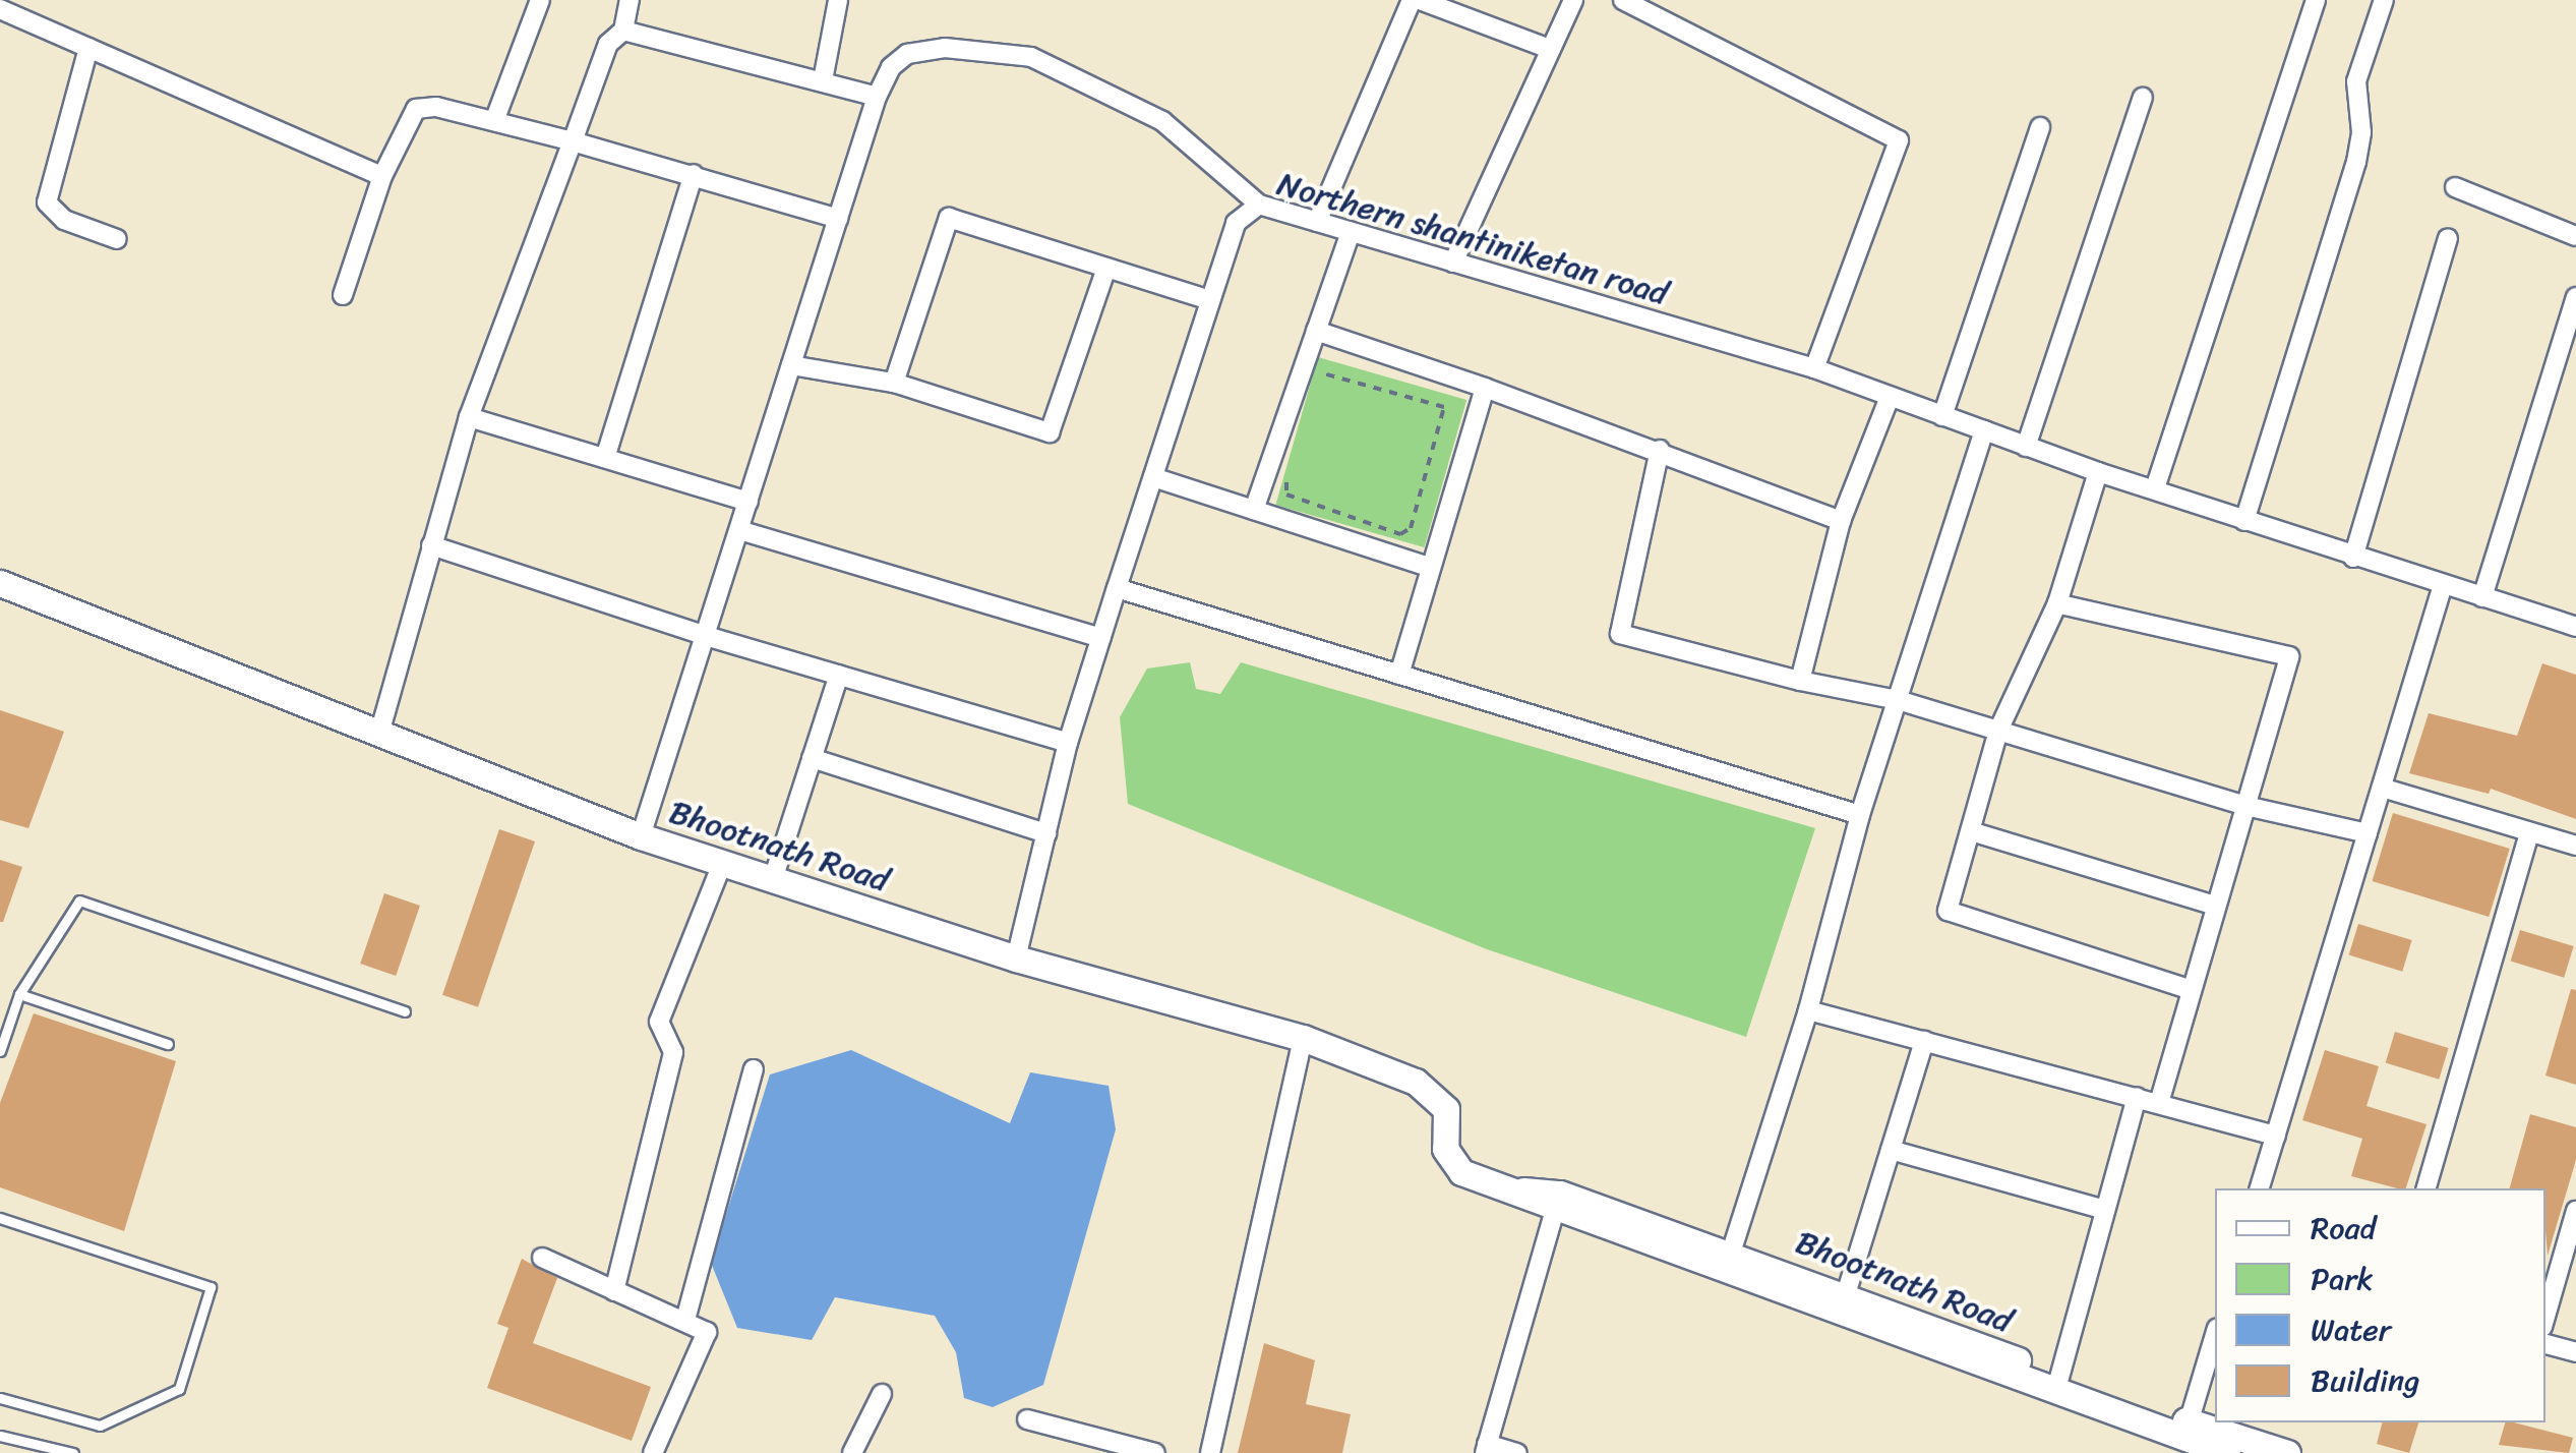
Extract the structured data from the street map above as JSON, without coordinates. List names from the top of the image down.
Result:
{
  "streets": {
    "street": ["Northern shantiniketan road", "Bhootnath Road"]
  },
  "crossings": [
    ["Northern shantiniketan road", "Bhootnath Road"]
  ],
  "legend": [
    "Road",
    "Park",
    "Water",
    "Building"
  ]
}
